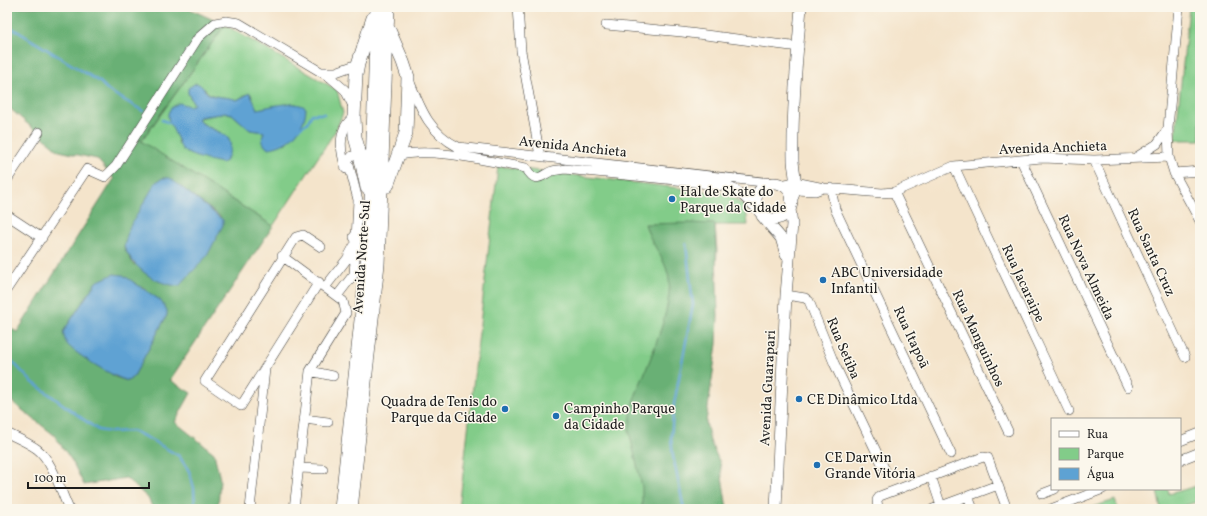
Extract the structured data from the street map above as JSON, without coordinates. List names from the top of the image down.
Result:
{
  "streets": {
    "main road": ["Avenida Norte-Sul"],
    "street": [
      "Avenida Anchieta",
      "Rua Santa Cruz",
      "Rua Nova Almeida",
      "Rua Jacaraipe",
      "Rua Itapoã",
      "Rua Manguinhos",
      "Rua Setiba",
      "Avenida Guarapari"
    ]
  },
  "crossings": [
    ["Avenida Anchieta", "Rua Santa Cruz"],
    ["Avenida Anchieta", "Rua Nova Almeida"],
    ["Avenida Anchieta", "Rua Jacaraipe"],
    ["Avenida Anchieta", "Rua Itapoã"],
    ["Avenida Anchieta", "Rua Manguinhos"],
    ["Avenida Anchieta", "Avenida Guarapari"],
    ["Rua Setiba", "Avenida Guarapari"]
  ],
  "places": [
    "Hal de Skate do Parque da Cidade",
    "ABC Universidade Infantil",
    "CE Dinâmico Ltda",
    "Quadra de Tenis do Parque da Cidade",
    "Campinho Parque da Cidade",
    "CE Darwin Grande Vitória"
  ],
  "legend": ["Rua", "Parque", "Água"],
  "scale_bar": "100 m"
}
